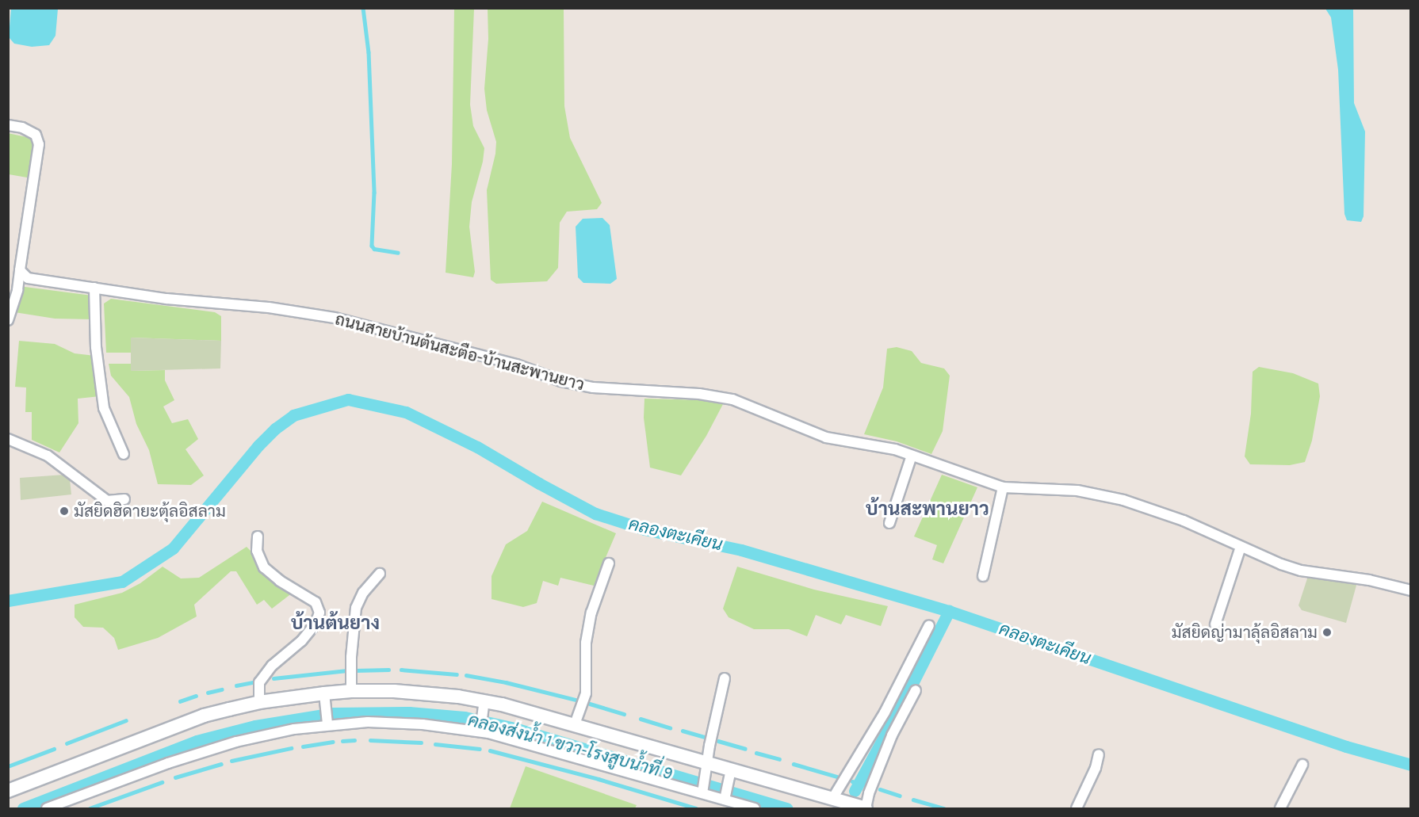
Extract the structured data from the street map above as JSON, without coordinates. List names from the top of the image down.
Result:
{
  "streets": {
    "street": ["ถนนสายบ้านต้นสะตือ-บ้านสะพานยาว"]
  },
  "districts": ["บ้านสะพานยาว", "บ้านต้นยาง"],
  "water": ["คลองตะเคียน", "คลองส่งน้ำ 1 ขวา-โรงสูบน้ำที่ 9"],
  "places": ["มัสยิดฮิดายะตุ้ลอิสลาม", "มัสยิดญ่ามาลุ้ลอิสลาม"]
}
